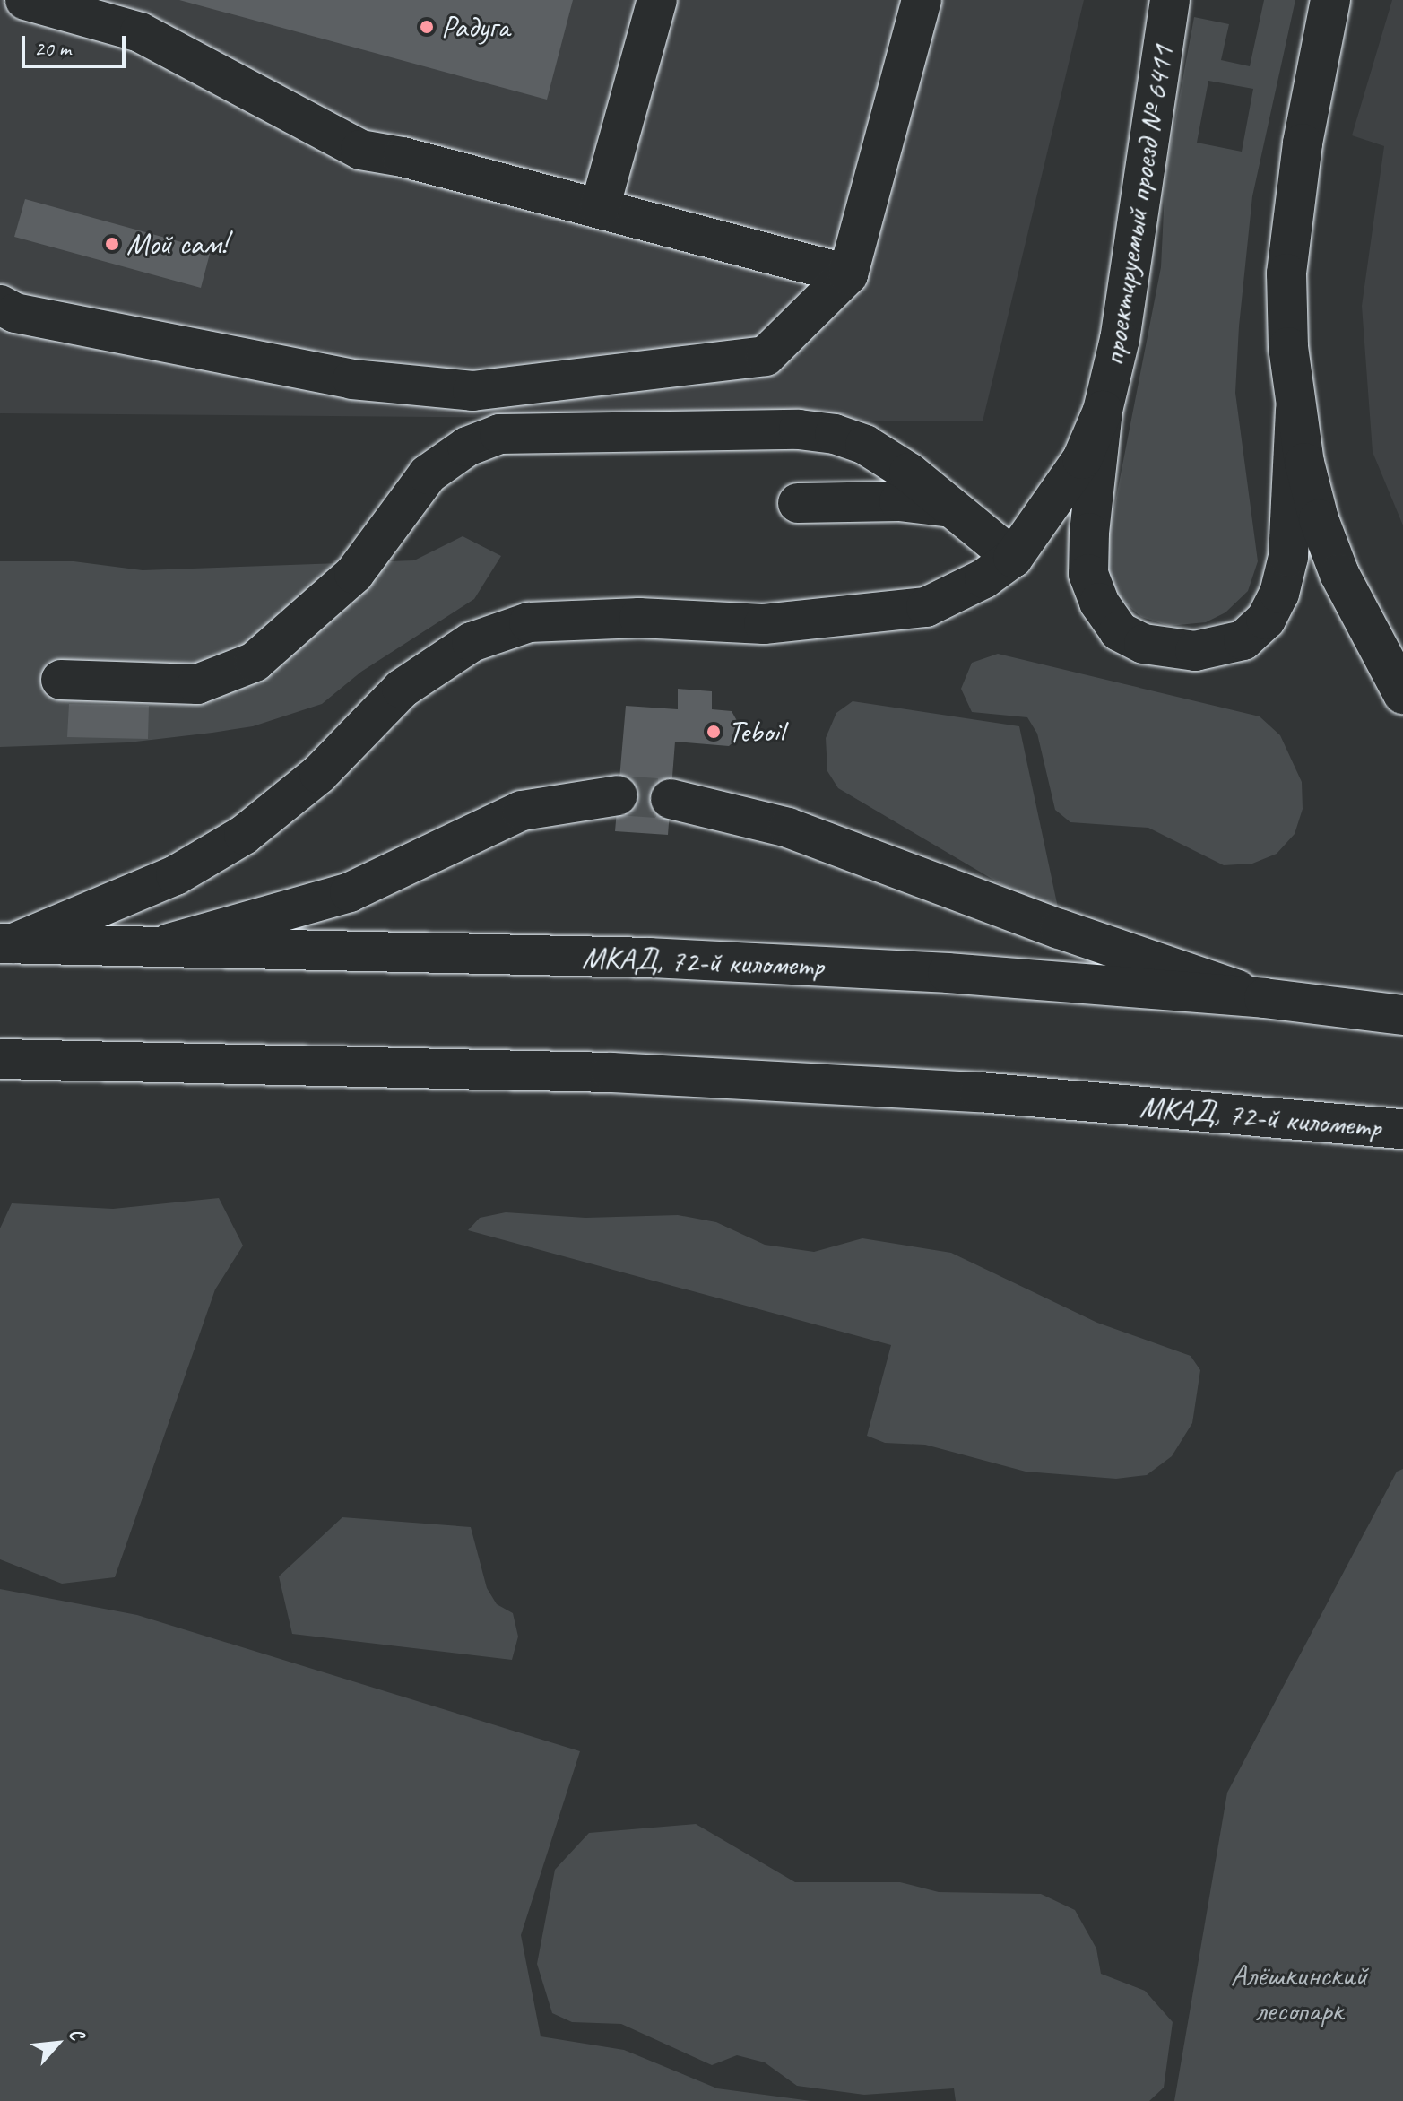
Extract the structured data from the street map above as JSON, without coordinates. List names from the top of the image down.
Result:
{
  "streets": {
    "main road": ["проектируемый проезд № 6411", "МКАД, 72-й километр"]
  },
  "crossings": [
    ["проектируемый проезд № 6411", "МКАД, 72-й километр"]
  ],
  "parks": ["Алёшкинский лесопарк"],
  "places": ["Радуга", "Мой сам!", "Teboil"],
  "scale_bar": "20 m",
  "north": "top right"
}
